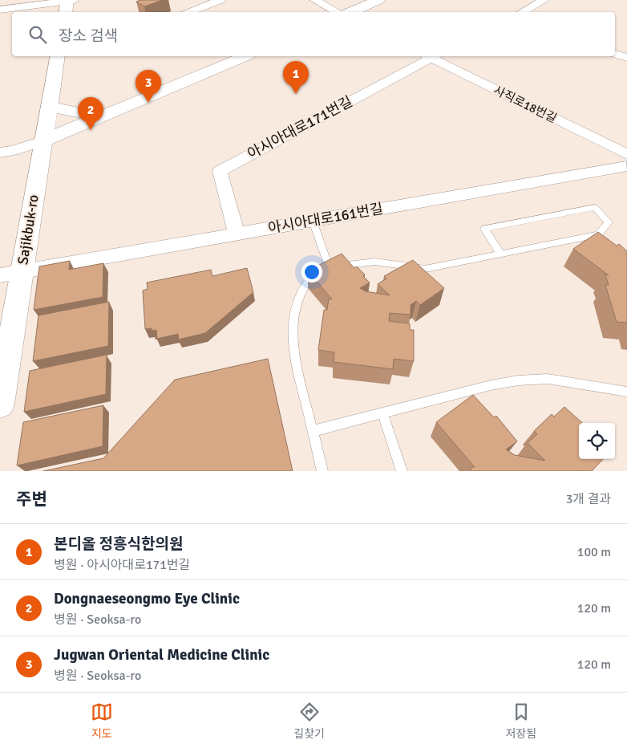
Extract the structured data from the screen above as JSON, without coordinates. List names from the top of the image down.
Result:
{
  "streets": {
    "main road": ["Sajikbuk-ro"],
    "street": ["사직로18번길", "아시아대로171번길", "아시아대로161번길"]
  },
  "crossings": [
    ["사직로18번길", "아시아대로161번길"],
    ["아시아대로171번길", "아시아대로161번길"],
    ["아시아대로161번길", "Sajikbuk-ro"]
  ],
  "page": {
    "search": "장소 검색",
    "pins": ["1", "3", "2"],
    "heading": ["주변", "3개 결과"],
    "list": [
      {
        "mark": "1",
        "name": "본디올 정흥식한의원",
        "note": "병원 · 아시아대로171번길",
        "value": "100 m"
      },
      {
        "mark": "2",
        "name": "Dongnaeseongmo Eye Clinic",
        "note": "병원 · Seoksa-ro",
        "value": "120 m"
      },
      {
        "mark": "3",
        "name": "Jugwan Oriental Medicine Clinic",
        "note": "병원 · Seoksa-ro",
        "value": "120 m"
      }
    ],
    "nav": ["지도", "길찾기", "저장됨"]
  }
}
